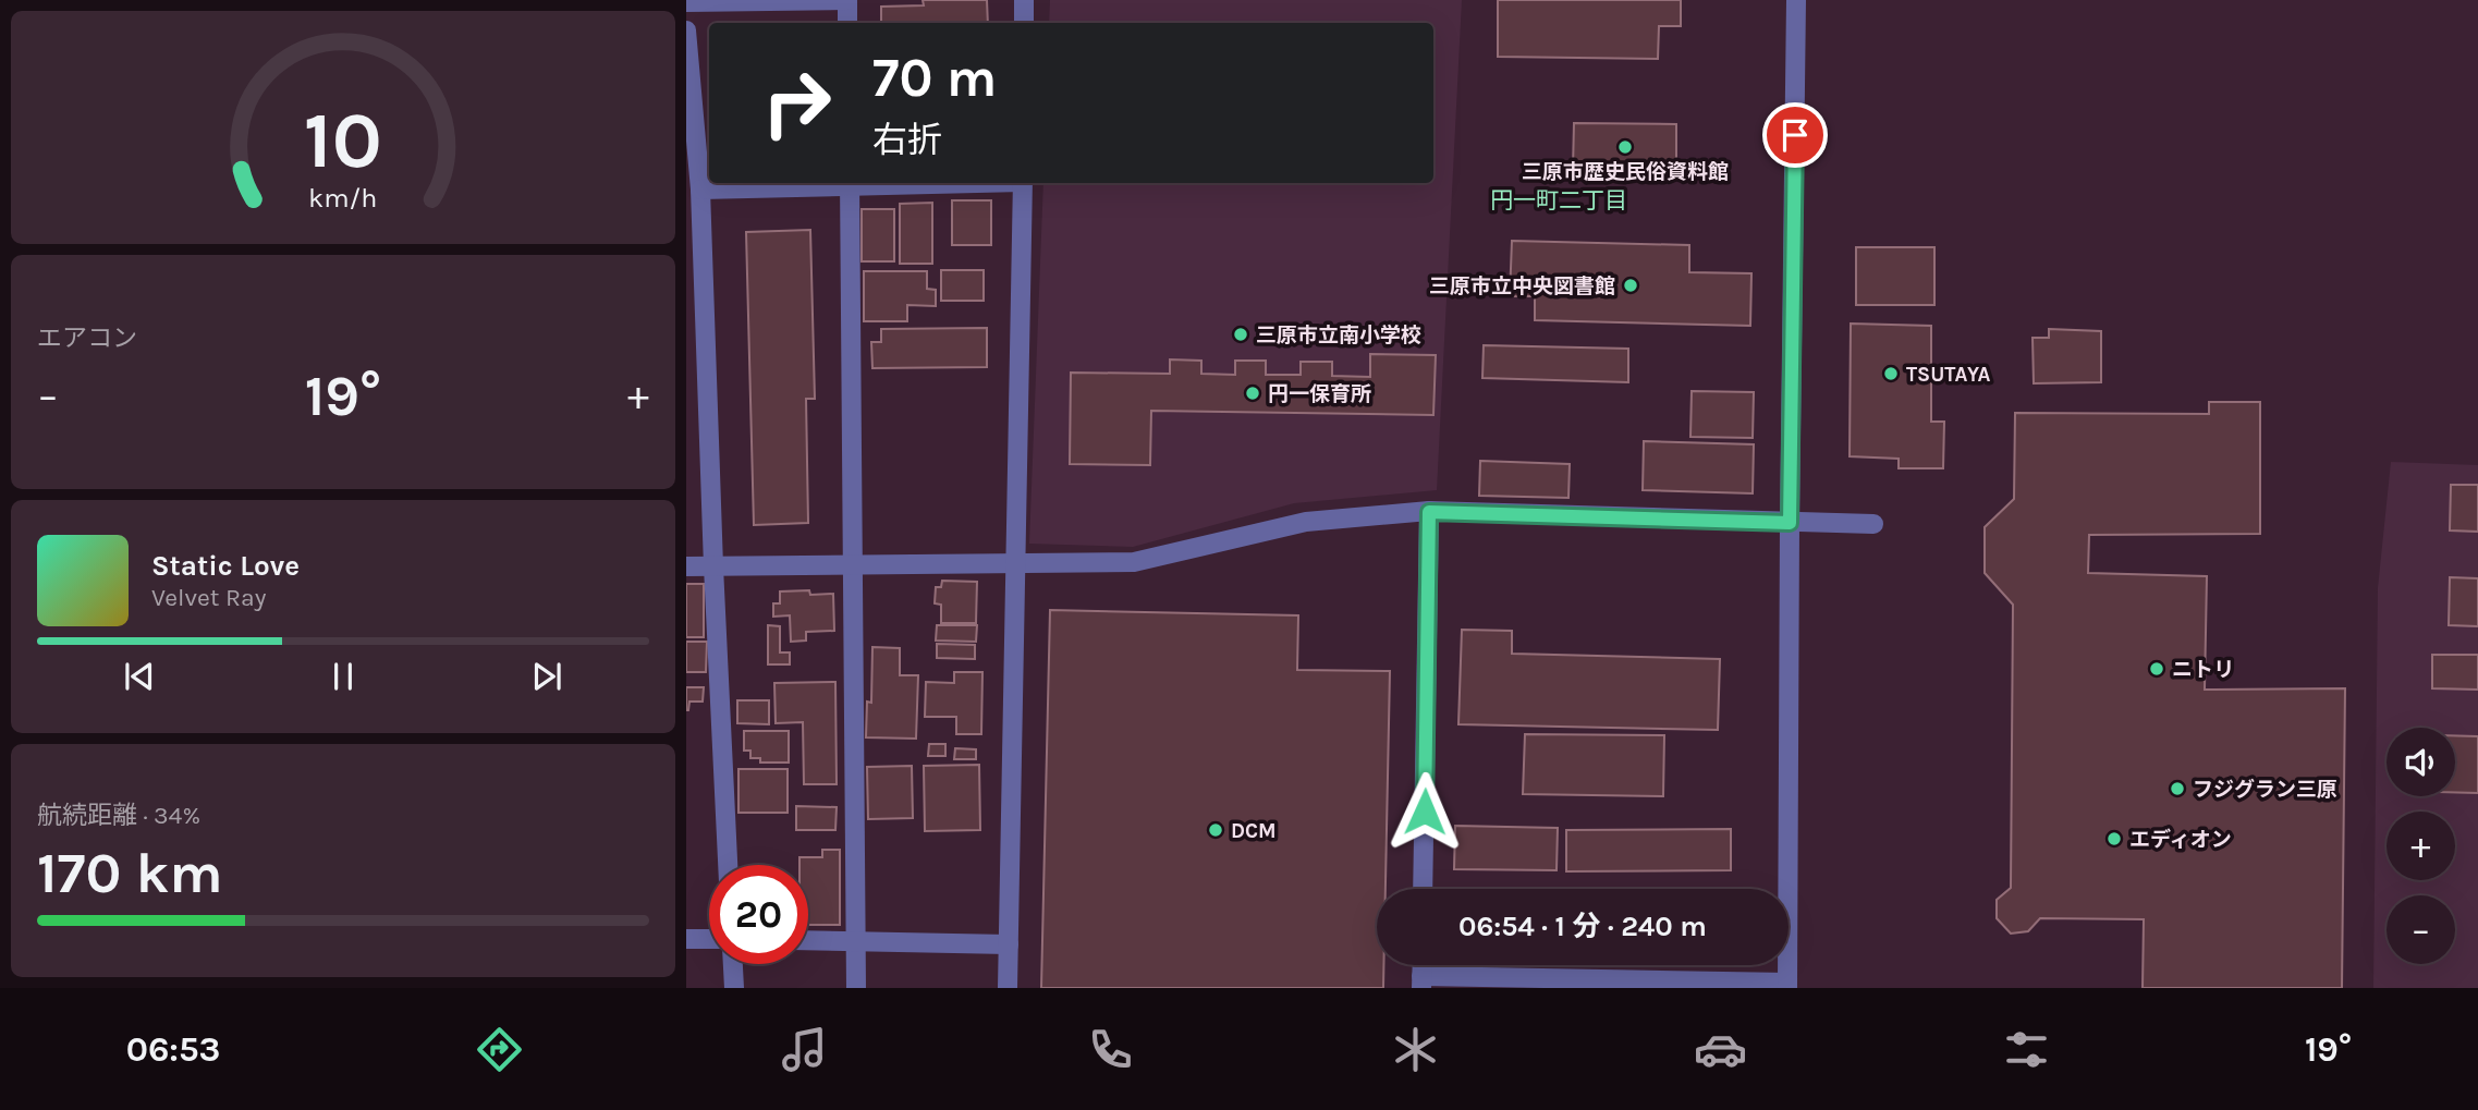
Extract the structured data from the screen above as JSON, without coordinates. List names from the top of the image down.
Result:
{
  "districts": ["円一町二丁目"],
  "places": [
    "三原市歴史民俗資料館",
    "三原市立中央図書館",
    "三原市立南小学校",
    "TSUTAYA",
    "円一保育所",
    "ニトリ",
    "フジグラン三原",
    "DCM",
    "エディオン"
  ],
  "page": {
    "turn": ["70 m", "右折"],
    "tile": [
      "エアコン",
      ["航続距離 · 34%", "170 km"]
    ],
    "heat": ["−", "19°", "+"],
    "song": ["Static Love", "Velvet Ray"],
    "map_buttons": ["+", "−"],
    "limit": "20",
    "trip": "06:54 · 1 分 · 240 m",
    "tabs": ["06:53", "19°"],
    "gauge": ["10", "km/h"]
  }
}
